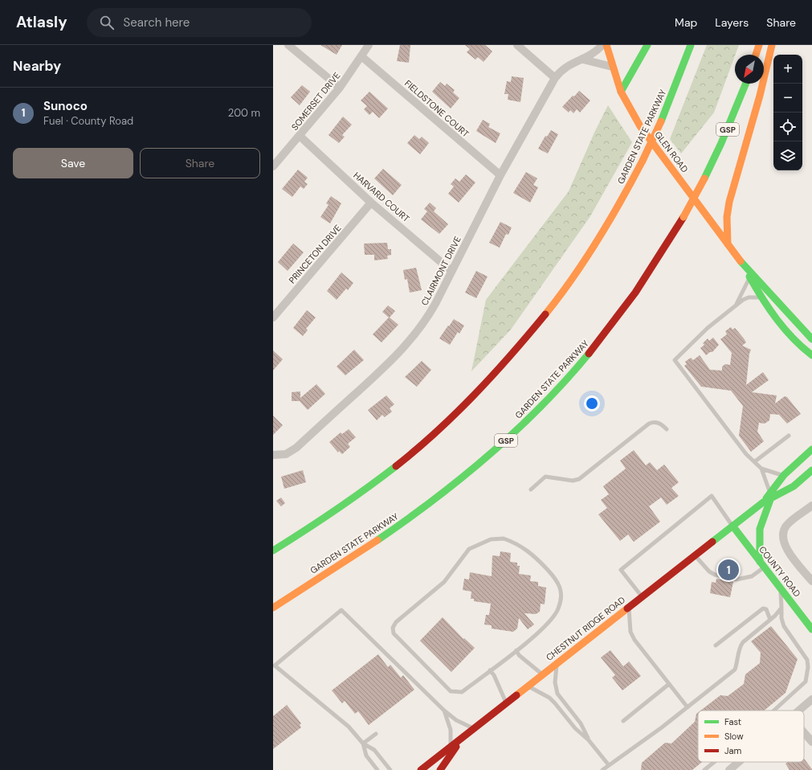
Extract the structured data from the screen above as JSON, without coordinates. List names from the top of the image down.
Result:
{
  "streets": {
    "main road": [
      "GSP",
      "GARDEN STATE PARKWAY",
      "GLEN ROAD",
      "COUNTY ROAD",
      "CHESTNUT RIDGE ROAD"
    ],
    "street": [
      "SOMERSET DRIVE",
      "FIELDSTONE COURT",
      "HARVARD COURT",
      "PRINCETON DRIVE",
      "CLAIRMONT DRIVE"
    ]
  },
  "crossings": [
    ["SOMERSET DRIVE", "FIELDSTONE COURT"],
    ["SOMERSET DRIVE", "HARVARD COURT"],
    ["FIELDSTONE COURT", "CLAIRMONT DRIVE"],
    ["HARVARD COURT", "PRINCETON DRIVE"],
    ["HARVARD COURT", "CLAIRMONT DRIVE"],
    ["COUNTY ROAD", "CHESTNUT RIDGE ROAD"]
  ],
  "legend": ["Fast", "Slow", "Jam"],
  "north": "bottom left",
  "page": {
    "header": "Atlasly",
    "search": "Search here",
    "nav": ["Map", "Layers", "Share"],
    "heading": "Nearby",
    "map_buttons": ["+", "−"],
    "list": [
      {
        "mark": "1",
        "name": "Sunoco",
        "note": "Fuel · County Road",
        "value": "200 m"
      }
    ],
    "buttons": ["Save", "Share"],
    "pins": "1"
  }
}
